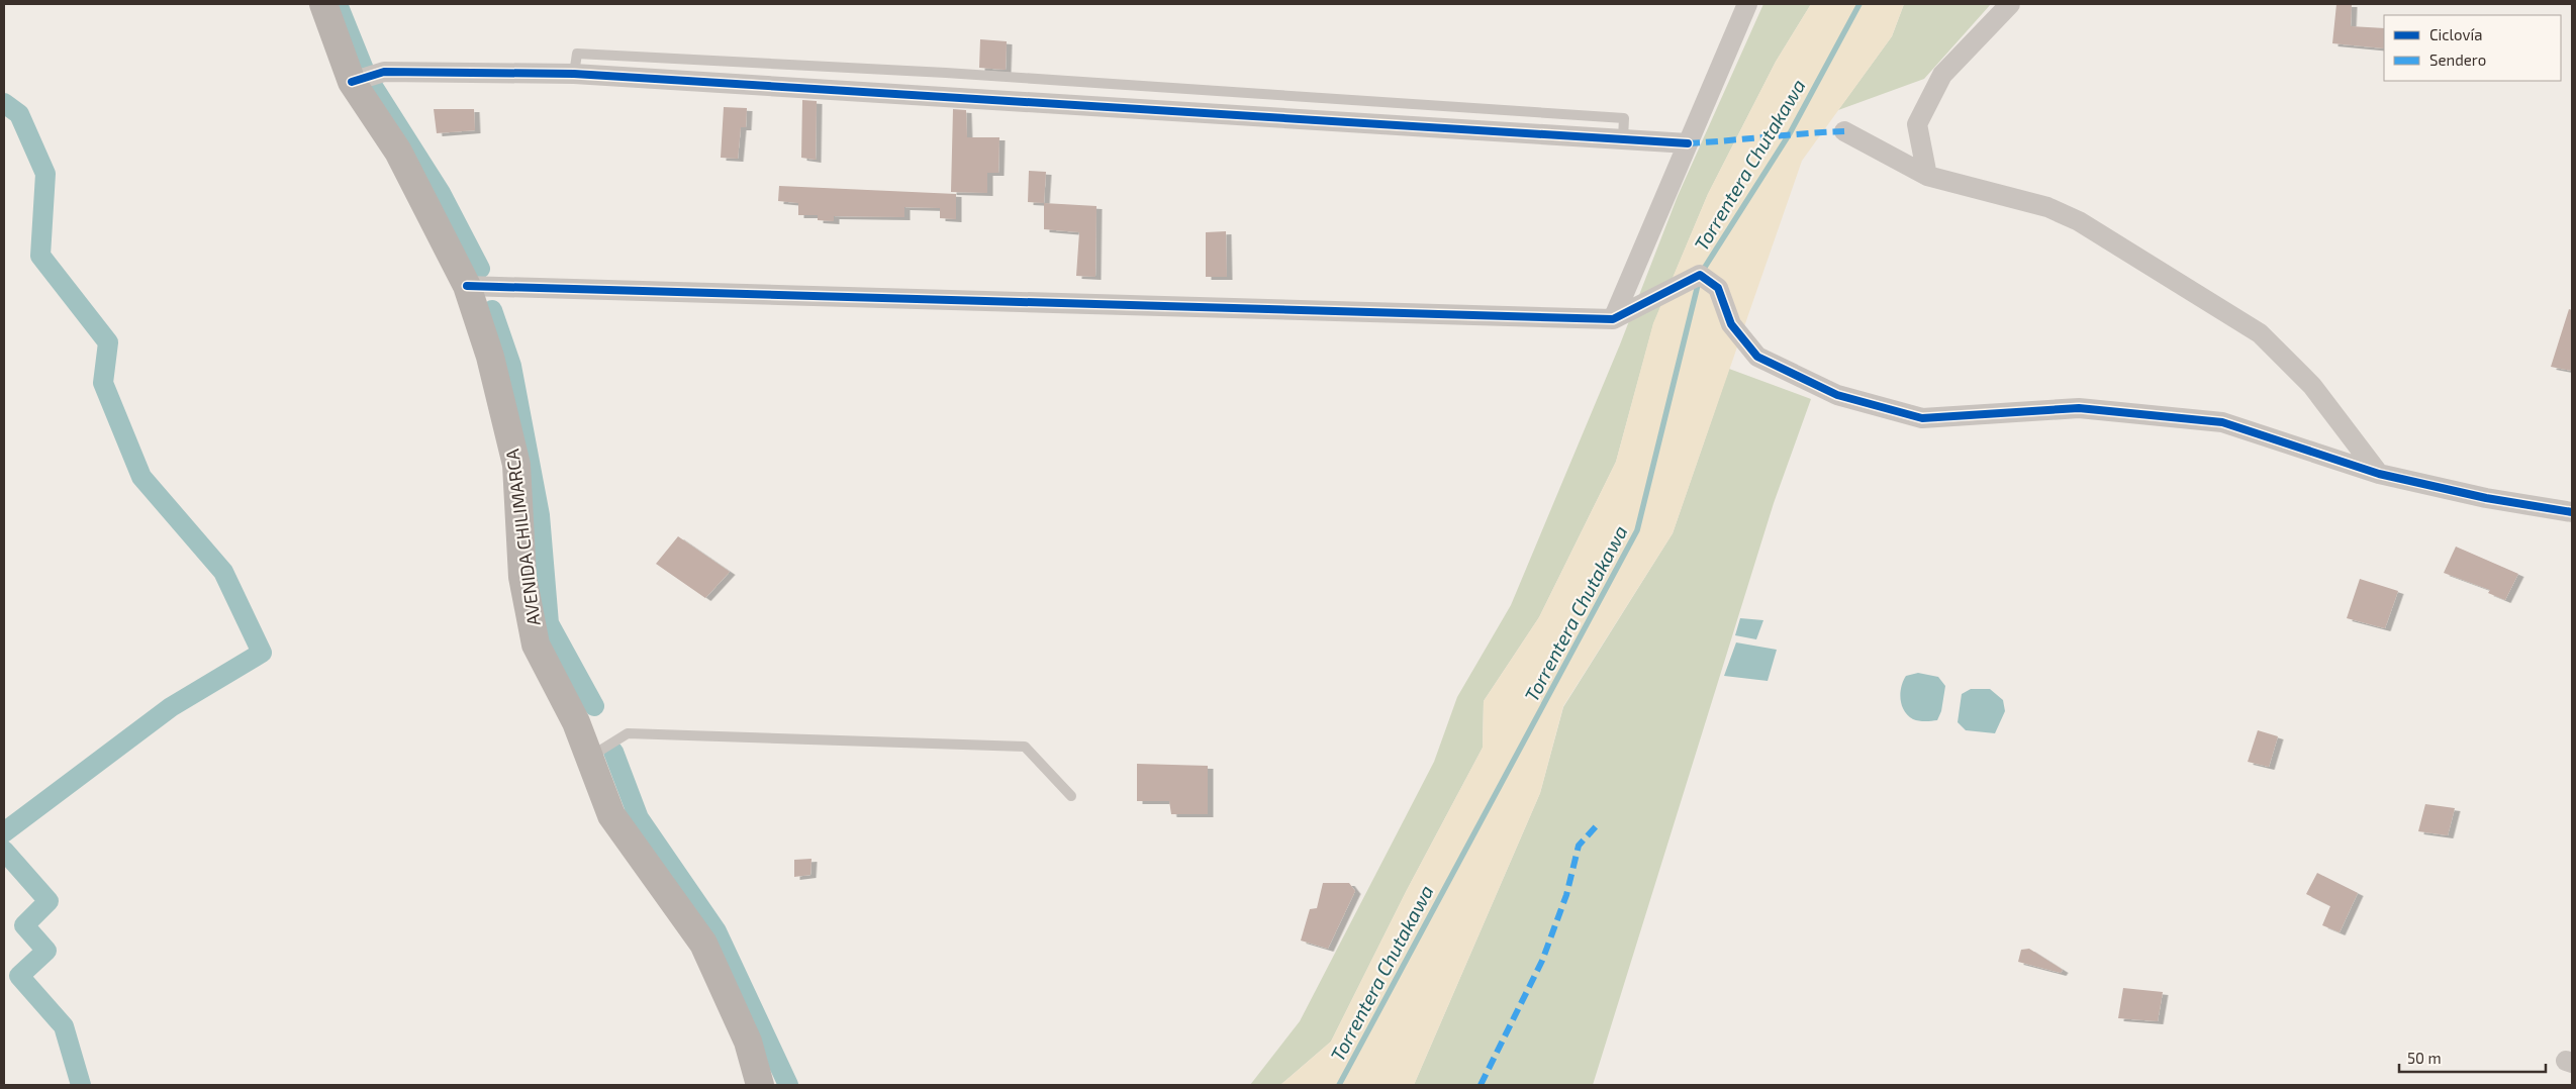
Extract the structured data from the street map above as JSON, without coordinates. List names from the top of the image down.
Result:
{
  "streets": {
    "street": ["AVENIDA CHILIMARCA"]
  },
  "water": ["Torrentera Chutakawa"],
  "legend": ["Ciclovía", "Sendero"],
  "scale_bar": "50 m"
}
